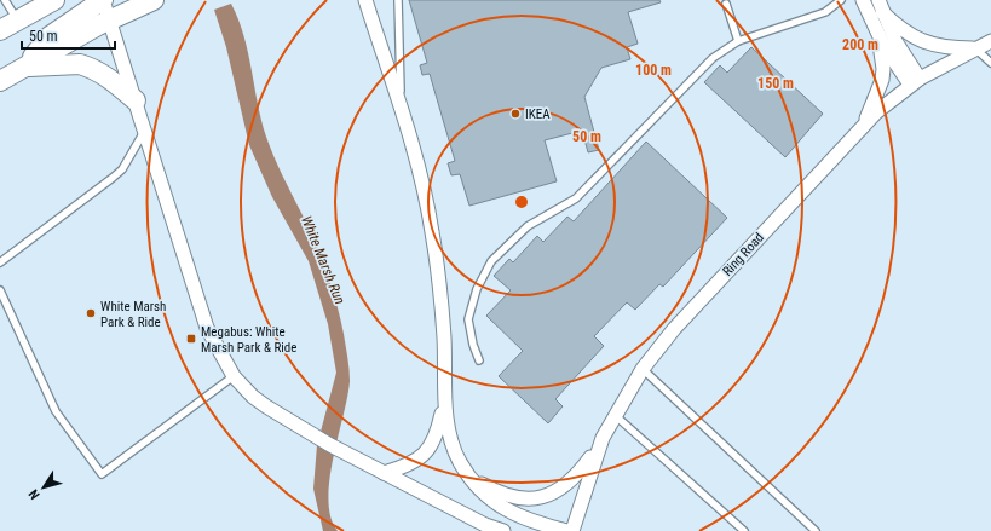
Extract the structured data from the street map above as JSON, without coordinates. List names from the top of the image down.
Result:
{
  "streets": {
    "street": ["Ring Road"]
  },
  "water": ["White Marsh Run"],
  "places": {
    "other": ["IKEA", "White Marsh Park & Ride"],
    "transit": ["Megabus: White Marsh Park & Ride"]
  },
  "scale_bar": "50 m",
  "north": "bottom left",
  "rings": [
    "200 m",
    "100 m",
    "150 m",
    "50 m"
  ]
}
